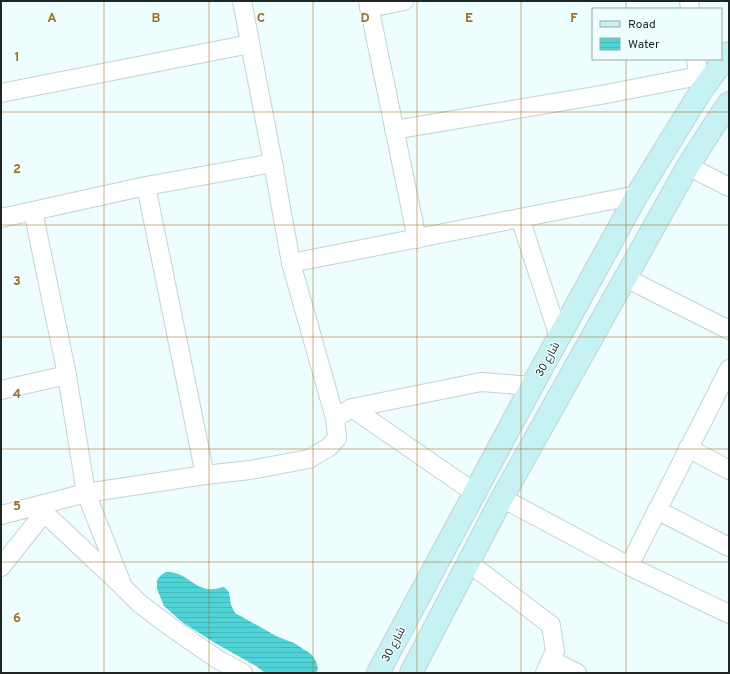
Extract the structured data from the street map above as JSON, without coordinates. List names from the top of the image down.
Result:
{
  "streets": {
    "street": ["شارع 30"]
  },
  "legend": ["Road", "Water"],
  "grid": {
    "columns": [
      "A",
      "B",
      "C",
      "D",
      "E",
      "F"
    ],
    "rows": [
      "1",
      "2",
      "3",
      "4",
      "5",
      "6"
    ]
  }
}
